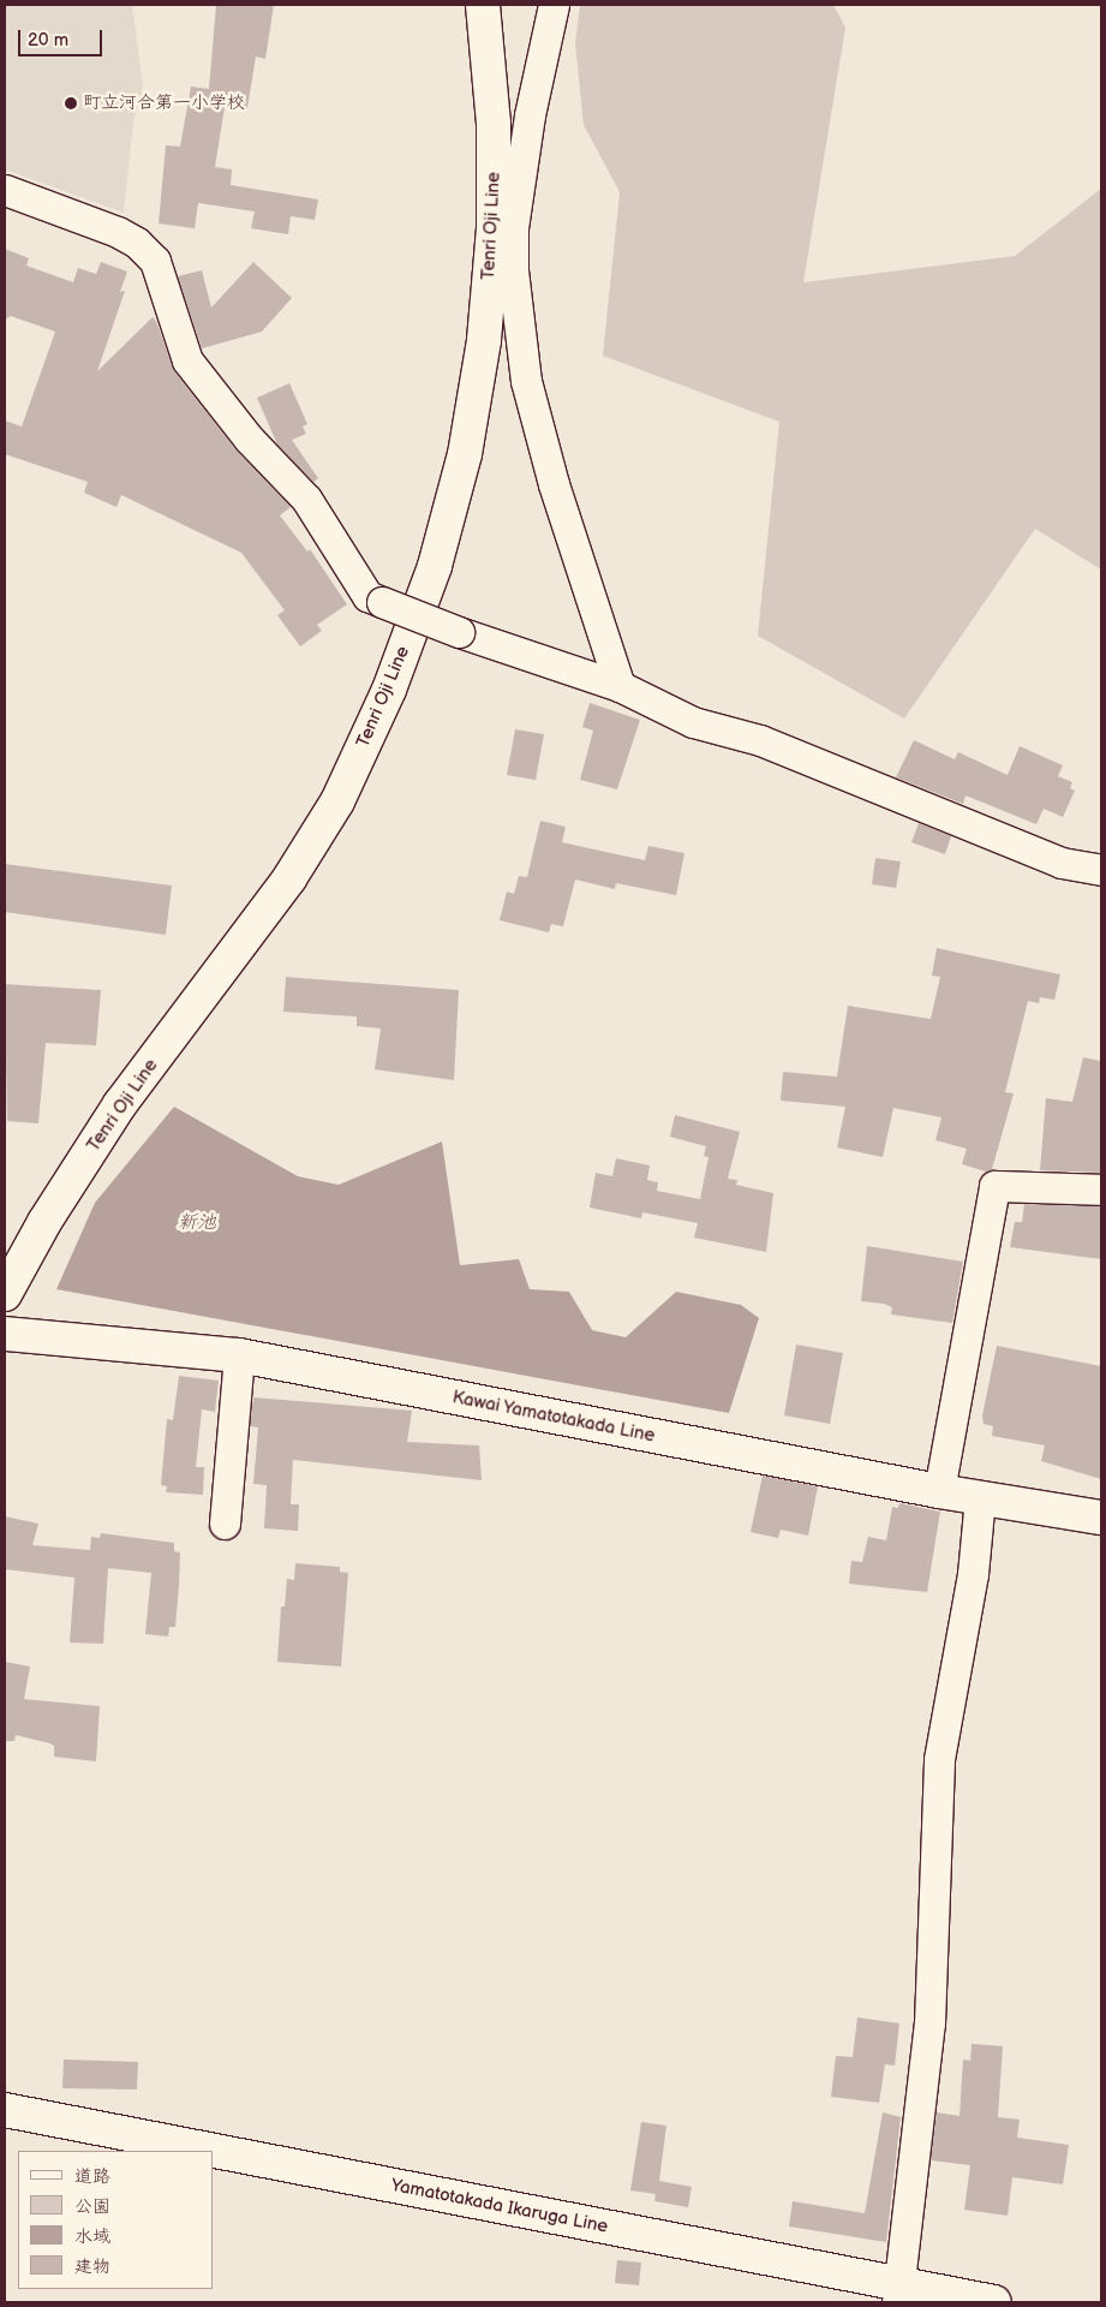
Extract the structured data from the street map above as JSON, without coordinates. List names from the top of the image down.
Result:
{
  "streets": {
    "main road": ["Tenri Oji Line", "Kawai Yamatotakada Line", "Yamatotakada Ikaruga Line"]
  },
  "water": ["新池"],
  "places": ["町立河合第一小学校"],
  "legend": [
    "道路",
    "公園",
    "水域",
    "建物"
  ],
  "scale_bar": "20 m"
}
